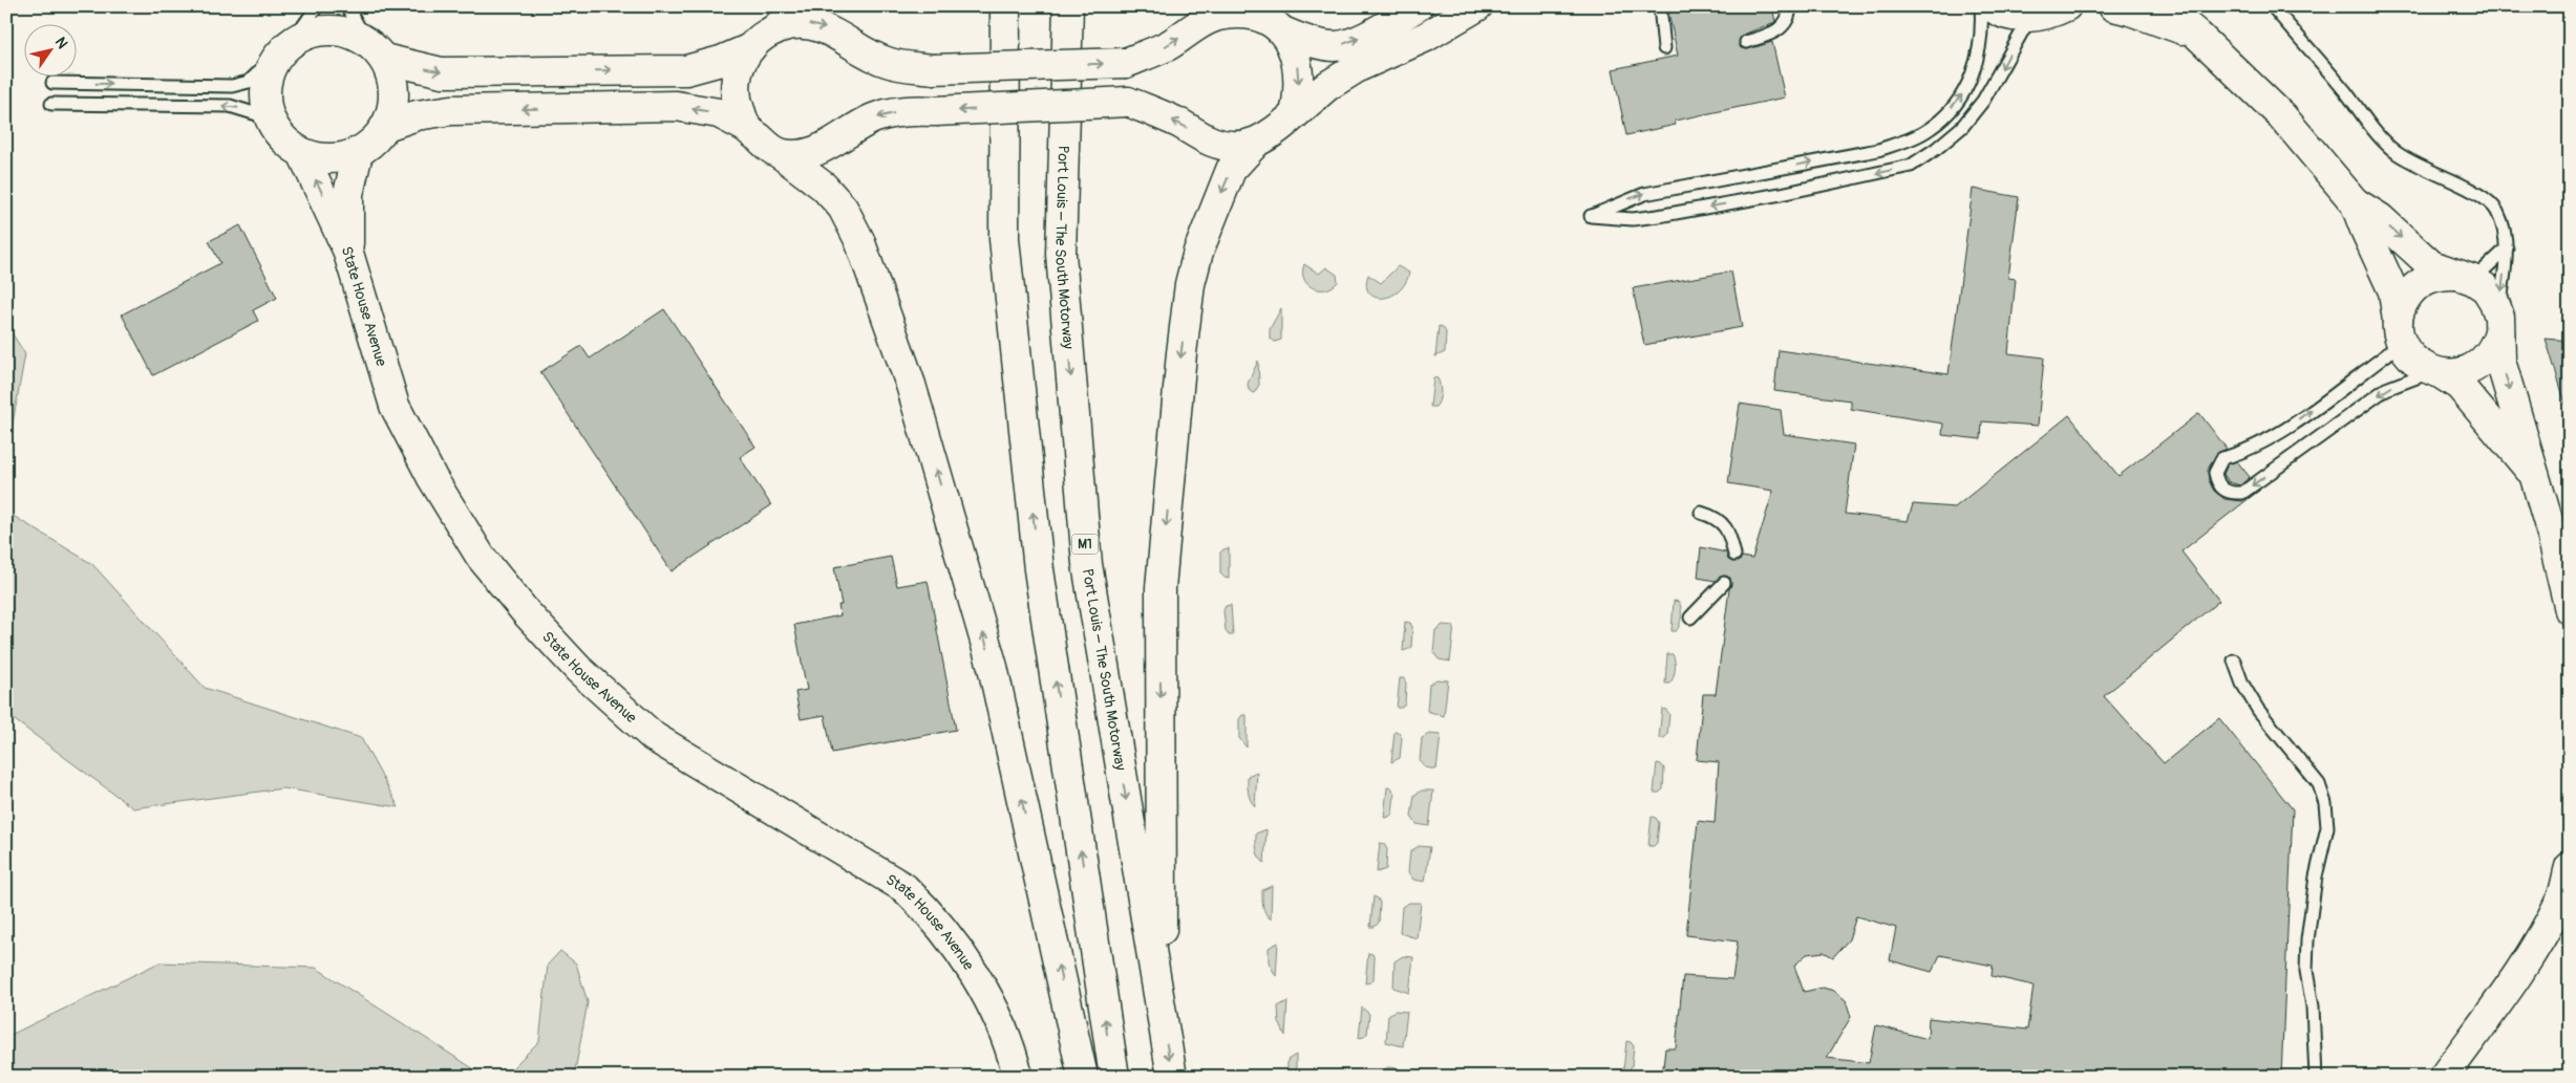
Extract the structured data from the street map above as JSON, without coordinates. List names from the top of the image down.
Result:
{
  "streets": {
    "main road": ["Port Louis – The South Motorway", "State House Avenue", "M1"]
  },
  "north": "top right"
}
